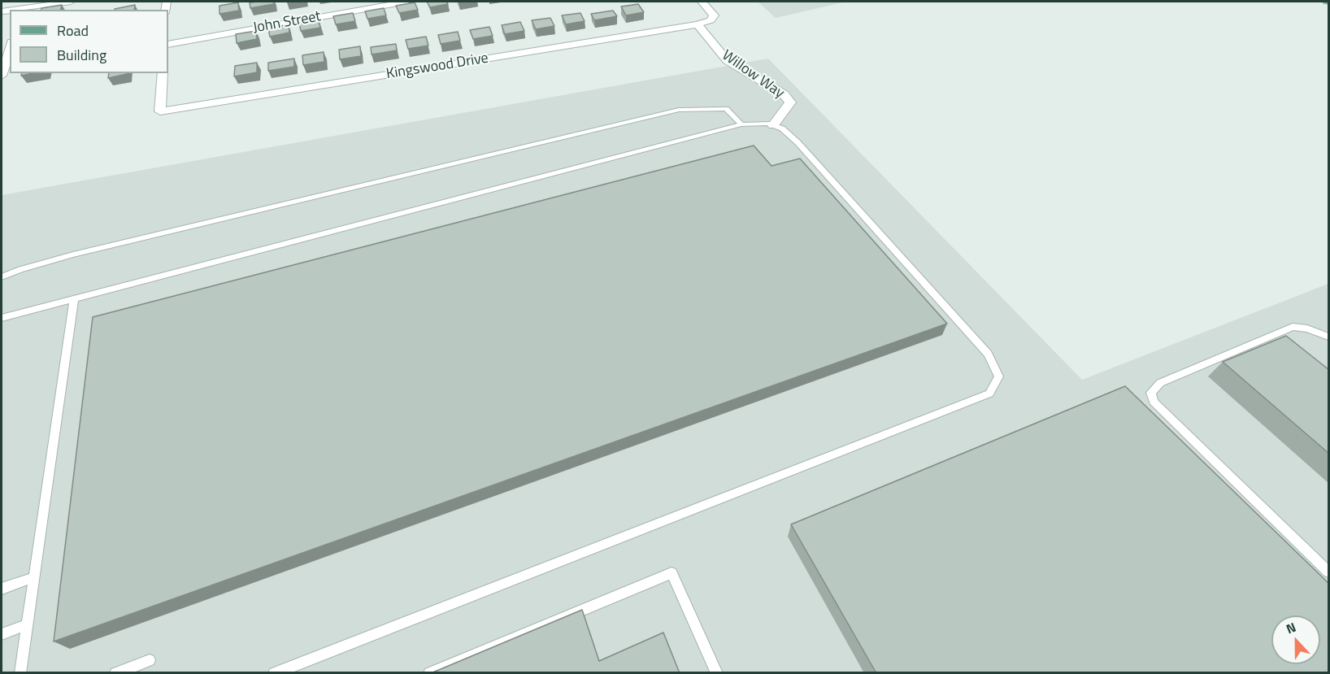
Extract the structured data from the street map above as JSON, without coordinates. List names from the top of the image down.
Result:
{
  "streets": {
    "street": ["John Street", "Kingswood Drive", "Willow Way"]
  },
  "crossings": [
    ["Kingswood Drive", "Willow Way"]
  ],
  "legend": ["Road", "Building"],
  "north": "top"
}
